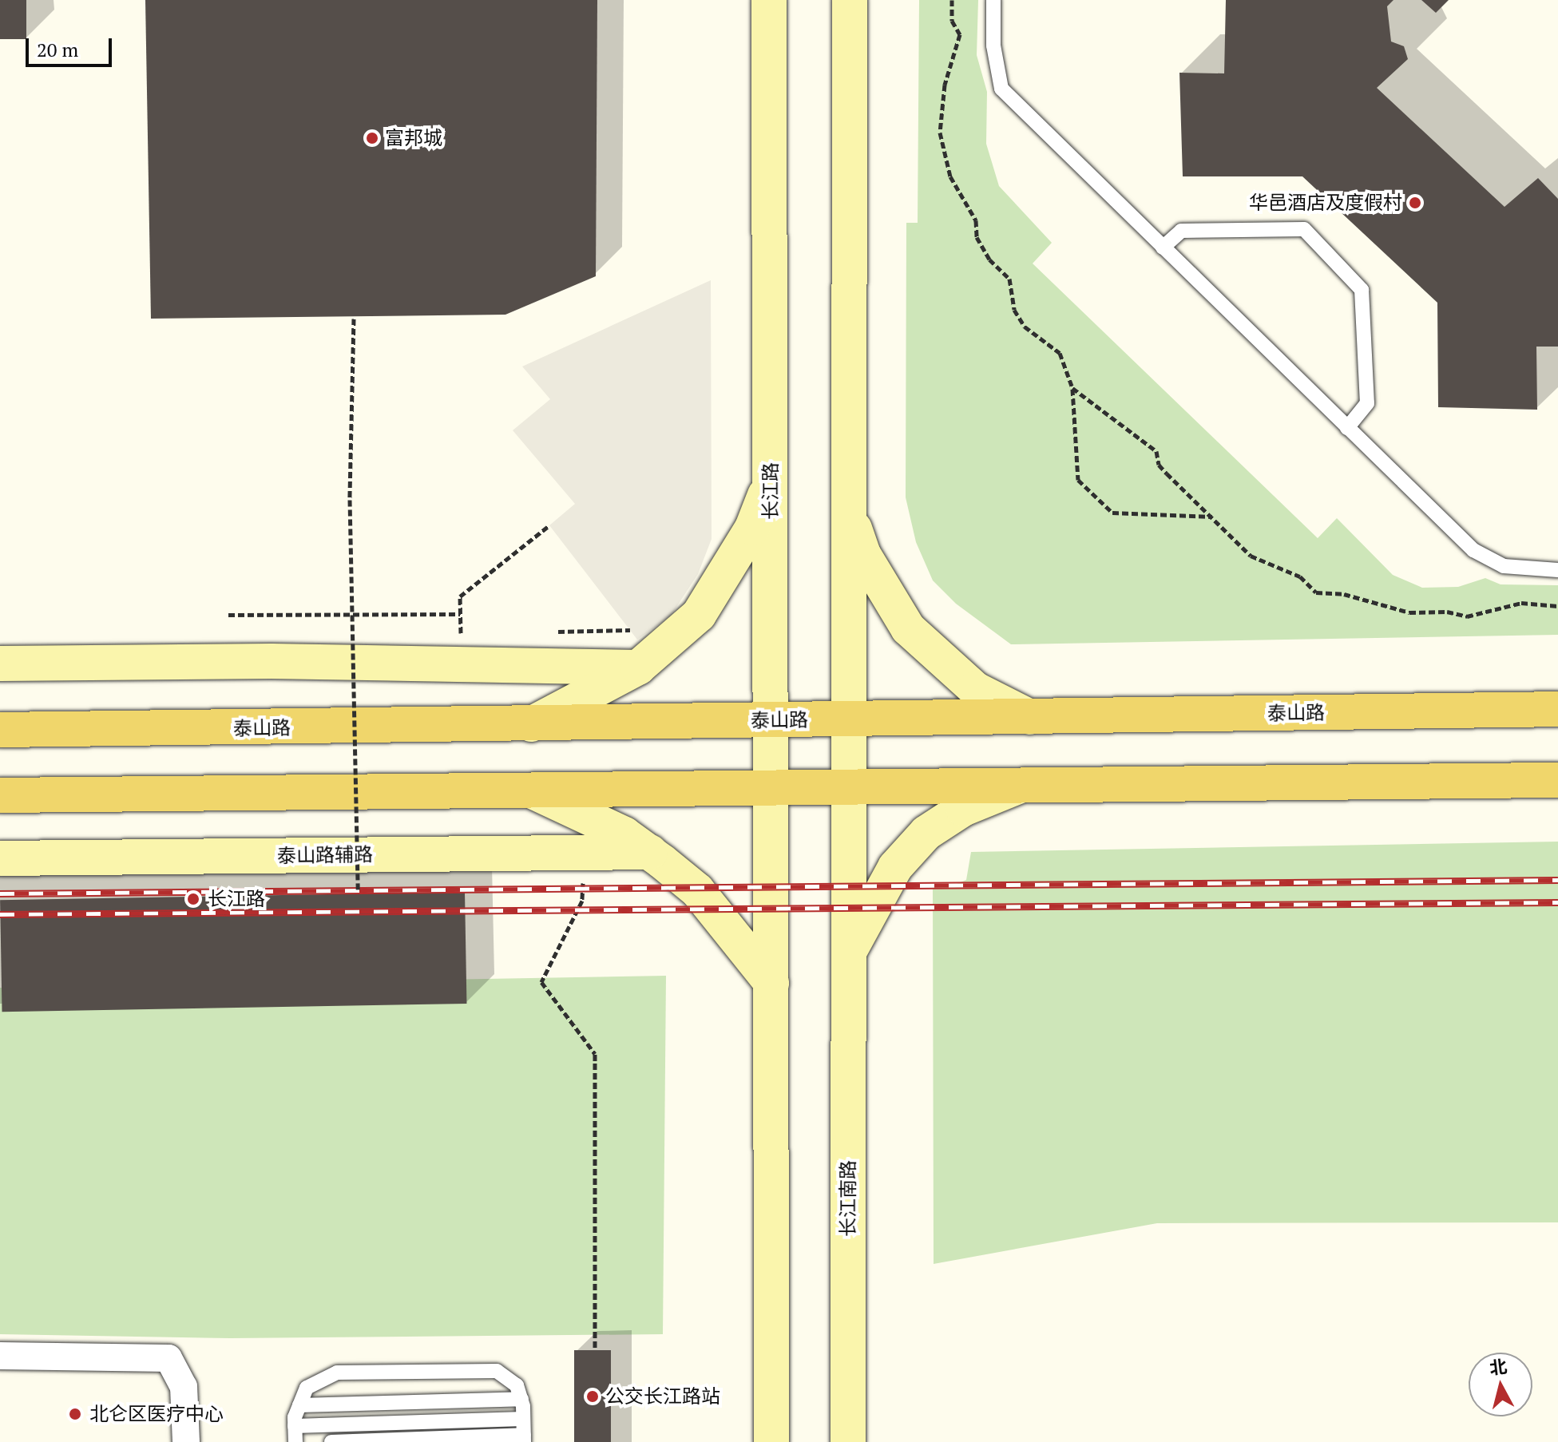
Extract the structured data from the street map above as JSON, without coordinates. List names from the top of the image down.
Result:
{
  "streets": {
    "main road": [
      "长江路",
      "泰山路",
      "泰山路辅路",
      "长江南路"
    ]
  },
  "crossings": [
    ["长江路", "泰山路"]
  ],
  "places": [
    "富邦城",
    "华邑酒店及度假村",
    "长江路",
    "公交长江路站",
    "北仑区医疗中心"
  ],
  "scale_bar": "20 m",
  "north": "top"
}
